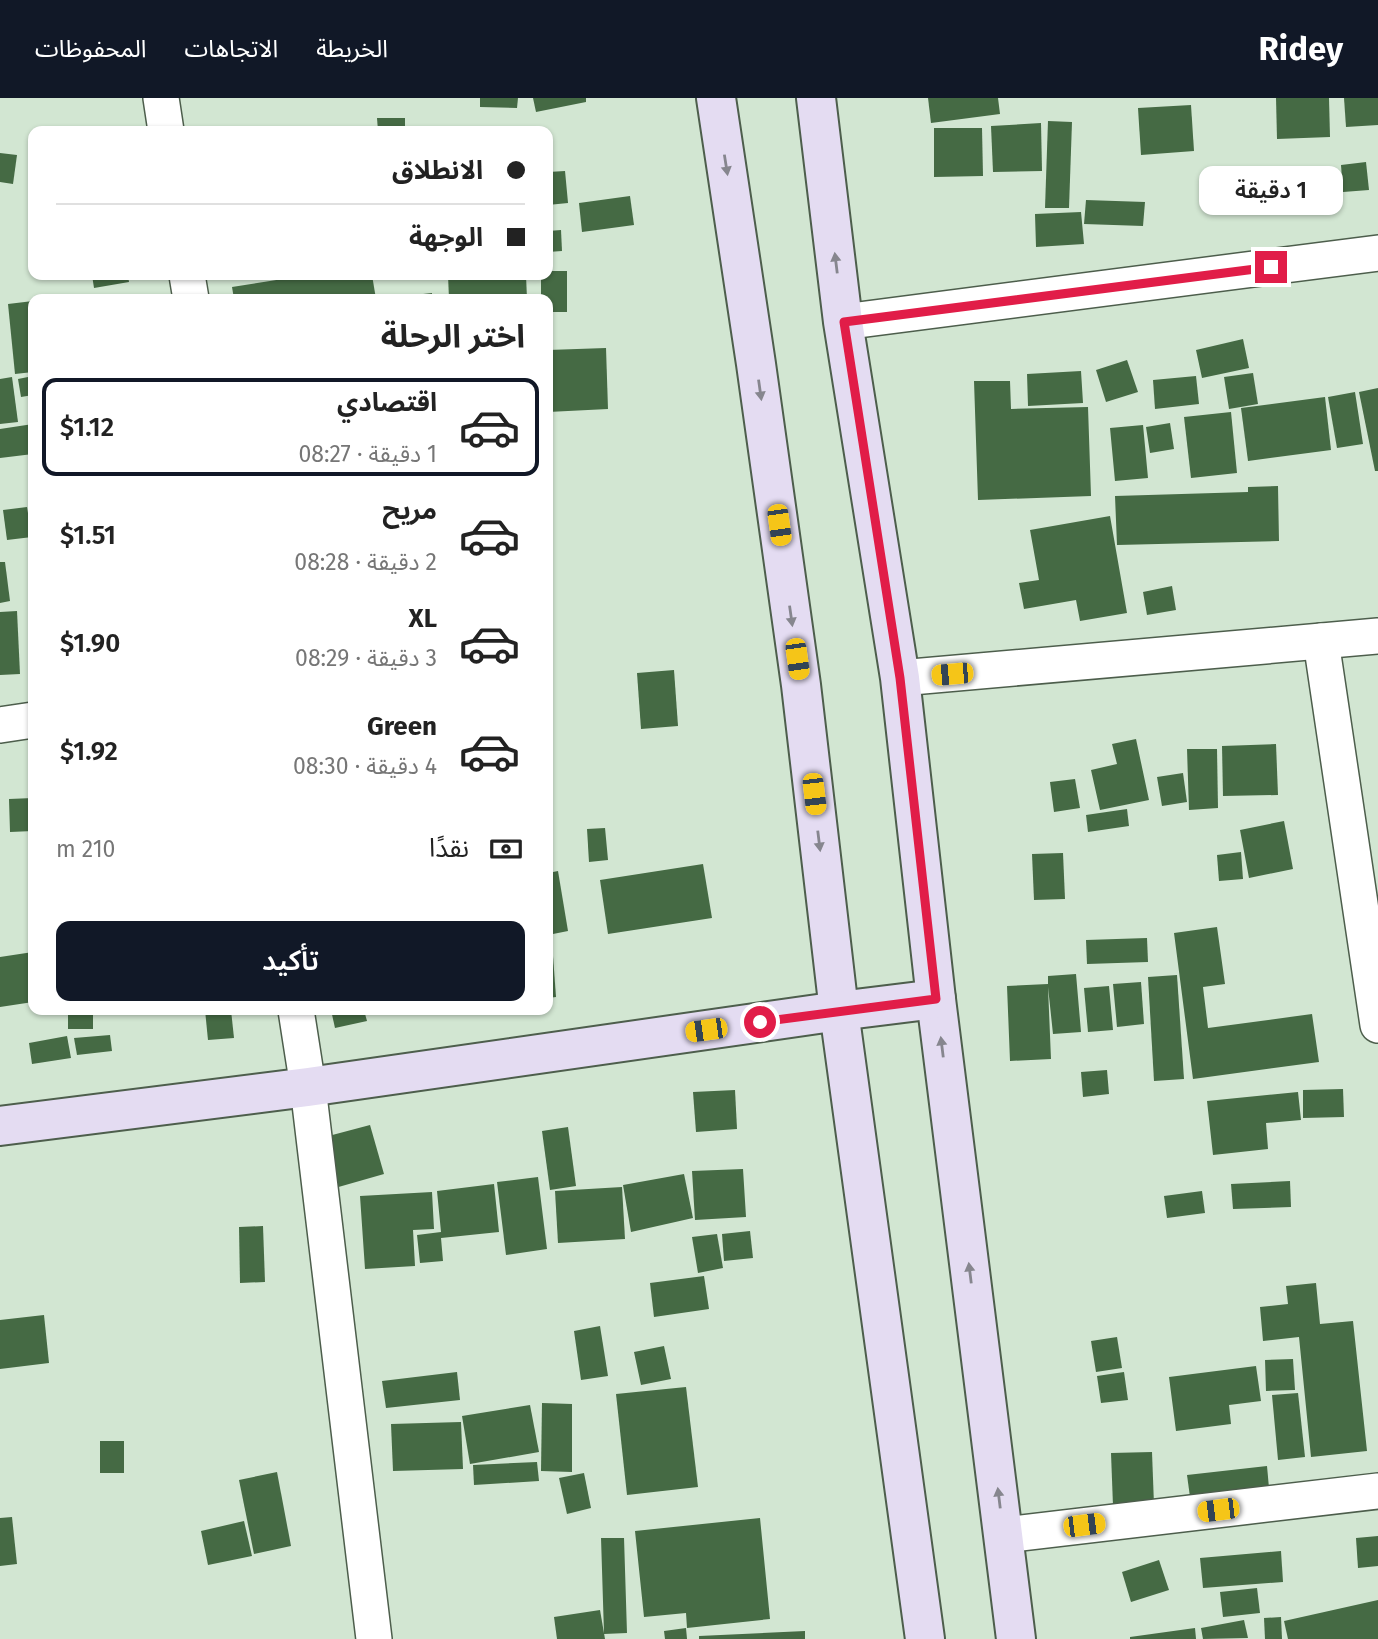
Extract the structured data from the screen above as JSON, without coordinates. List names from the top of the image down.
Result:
{
  "page": {
    "header": "Ridey",
    "nav": ["الخريطة", "الاتجاهات", "المحفوظات"],
    "banner": ["الانطلاق", "الوجهة"],
    "bubble": "1 دقيقة",
    "heading": "اختر الرحلة",
    "list": [
      {
        "name": "اقتصادي",
        "note": "1 دقيقة · 08:27",
        "value": "$1.12"
      },
      {
        "name": "مريح",
        "note": "2 دقيقة · 08:28",
        "value": "$1.51"
      },
      {
        "name": "XL",
        "note": "3 دقيقة · 08:29",
        "value": "$1.90"
      },
      {
        "name": "Green",
        "note": "4 دقيقة · 08:30",
        "value": "$1.92"
      }
    ],
    "pay": ["نقدًا", "210 m"],
    "buttons": "تأكيد"
  }
}
